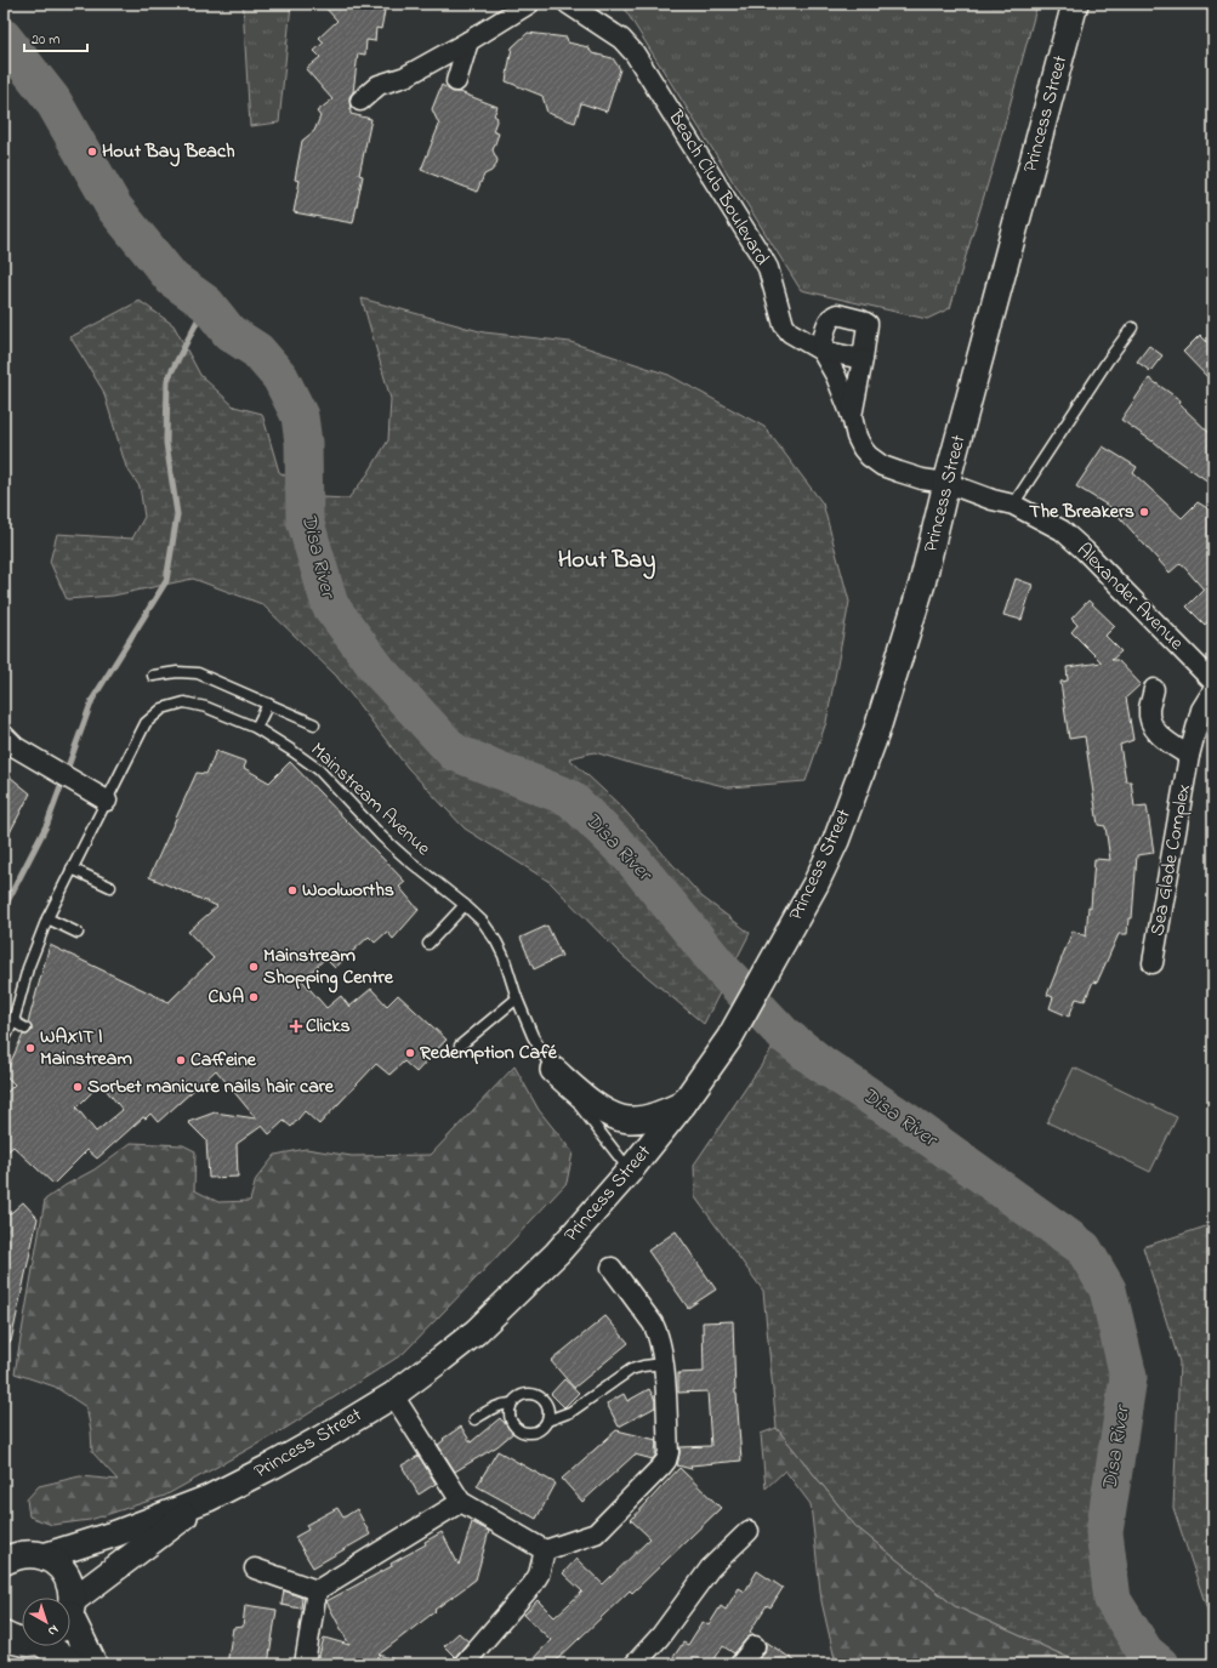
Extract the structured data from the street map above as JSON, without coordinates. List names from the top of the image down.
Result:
{
  "streets": {
    "street": [
      "Princess Street",
      "Beach Club Boulevard",
      "Alexander Avenue",
      "Sea Glade Complex"
    ],
    "lane": ["Mainstream Avenue"]
  },
  "crossings": [
    ["Princess Street", "Alexander Avenue"],
    ["Princess Street", "Mainstream Avenue"]
  ],
  "districts": ["Hout Bay"],
  "water": ["Disa River"],
  "places": {
    "other": [
      "Hout Bay Beach",
      "The Breakers",
      "Woolworths",
      "Mainstream Shopping Centre",
      "CNA",
      "WAXIT | Mainstream",
      "Redemption Café",
      "Caffeine",
      "Sorbet manicure nails hair care"
    ],
    "health": ["Clicks"]
  },
  "scale_bar": "20 m",
  "north": "bottom right"
}
